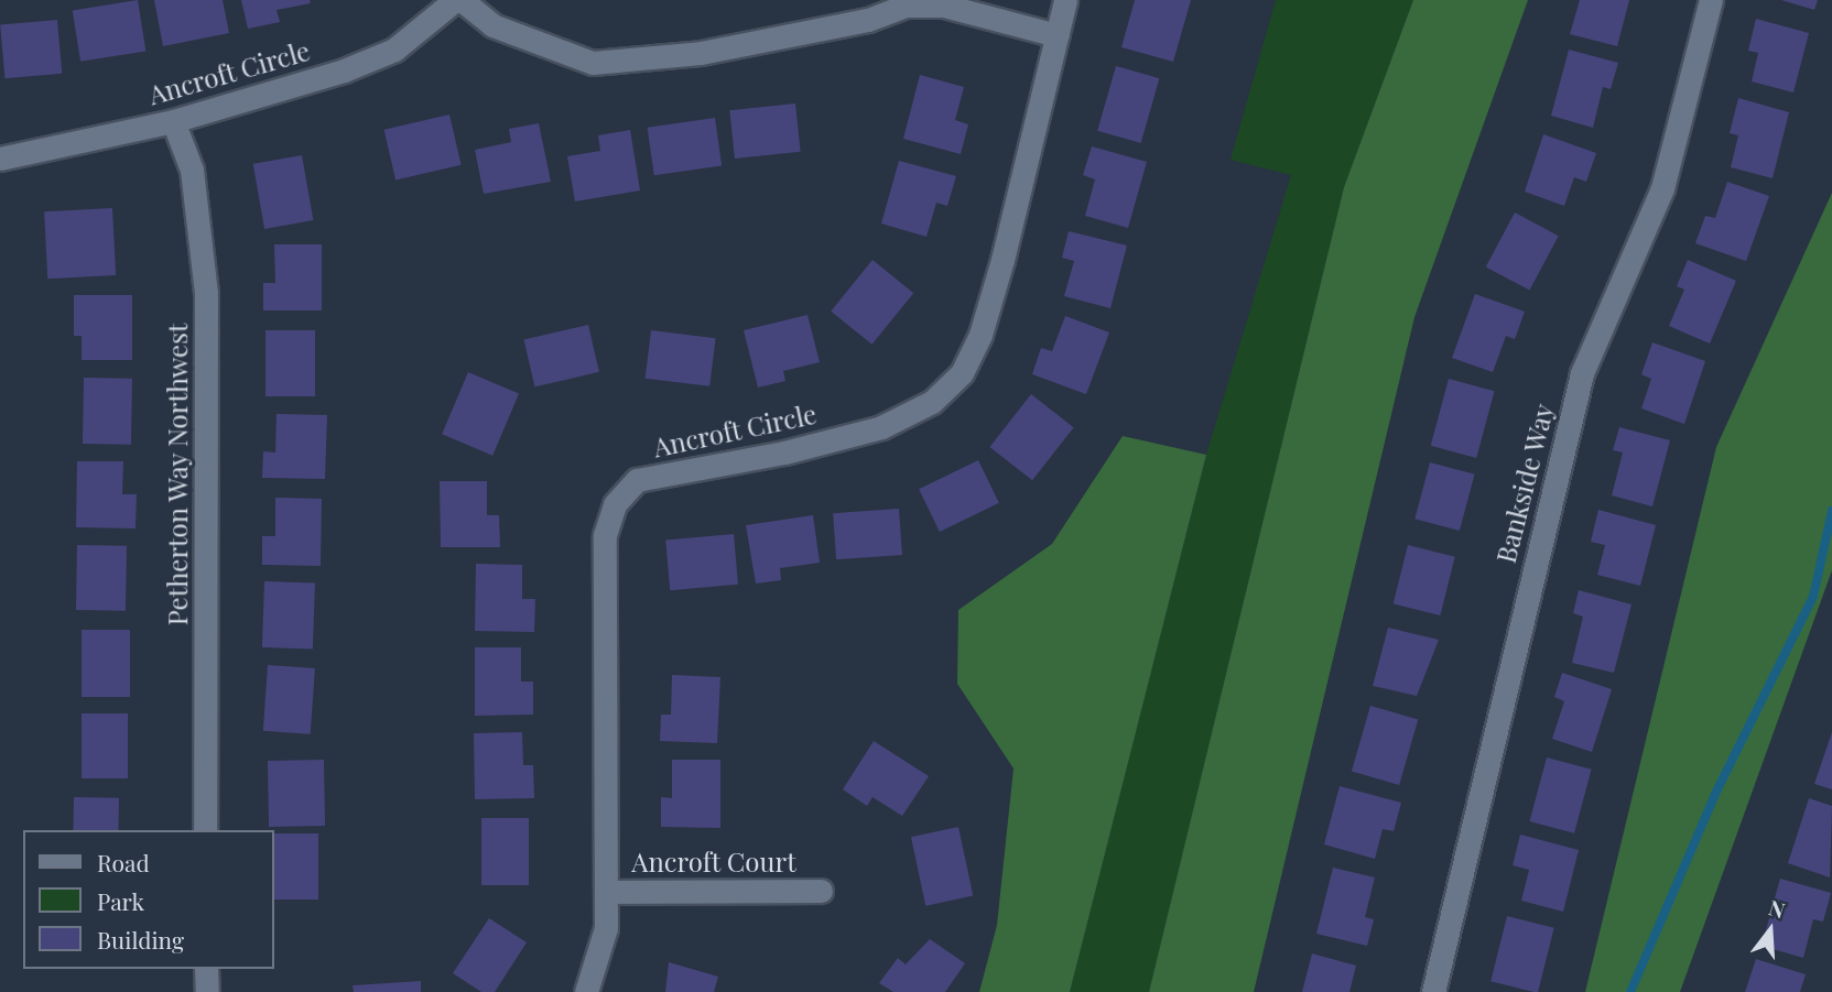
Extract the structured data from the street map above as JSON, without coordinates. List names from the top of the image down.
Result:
{
  "streets": {
    "street": [
      "Ancroft Circle",
      "Petherton Way Northwest",
      "Bankside Way",
      "Ancroft Court"
    ]
  },
  "crossings": [
    ["Ancroft Circle", "Petherton Way Northwest"],
    ["Ancroft Circle", "Ancroft Court"]
  ],
  "legend": ["Road", "Park", "Building"],
  "north": "top"
}
